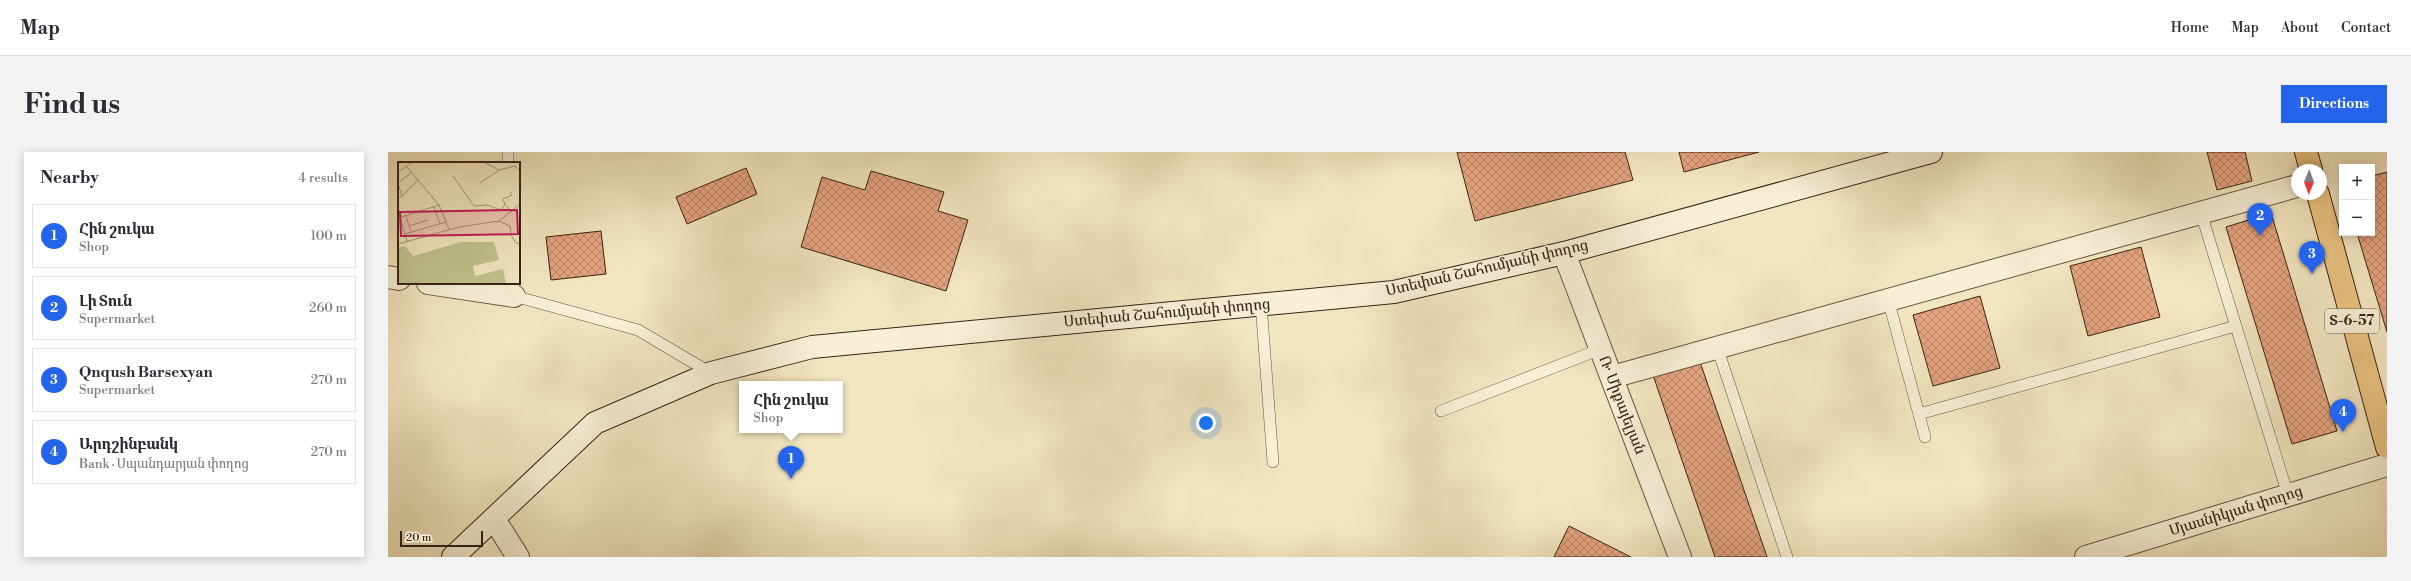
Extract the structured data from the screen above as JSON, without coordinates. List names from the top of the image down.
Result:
{
  "streets": {
    "main road": [
      "Ստեփան Շահումյանի փողոց",
      "Տ-6-57",
      "Ռ․ Միքայելյան",
      "Մյասնիկյան փողոց"
    ]
  },
  "crossings": [
    ["Ստեփան Շահումյանի փողոց", "Ռ․ Միքայելյան"]
  ],
  "scale_bar": "20 m",
  "north": "bottom",
  "page": {
    "header": "Map",
    "nav": [
      "Home",
      "Map",
      "About",
      "Contact"
    ],
    "buttons": "Directions",
    "title": "Find us",
    "heading": ["Nearby", "4 results"],
    "map_buttons": ["+", "−"],
    "pins": [
      "2",
      "3",
      "4",
      "1"
    ],
    "list": [
      {
        "mark": "1",
        "name": "Հին շուկա",
        "note": "Shop",
        "value": "100 m"
      },
      {
        "mark": "2",
        "name": "Լի Տուն",
        "note": "Supermarket",
        "value": "260 m"
      },
      {
        "mark": "3",
        "name": "Qnqush Barsexyan",
        "note": "Supermarket",
        "value": "270 m"
      },
      {
        "mark": "4",
        "name": "Արդշինբանկ",
        "note": "Bank · Սպանդարյան փողոց",
        "value": "270 m"
      }
    ],
    "popup": ["Հին շուկա", "Shop"],
    "scale": "20 m"
  }
}
